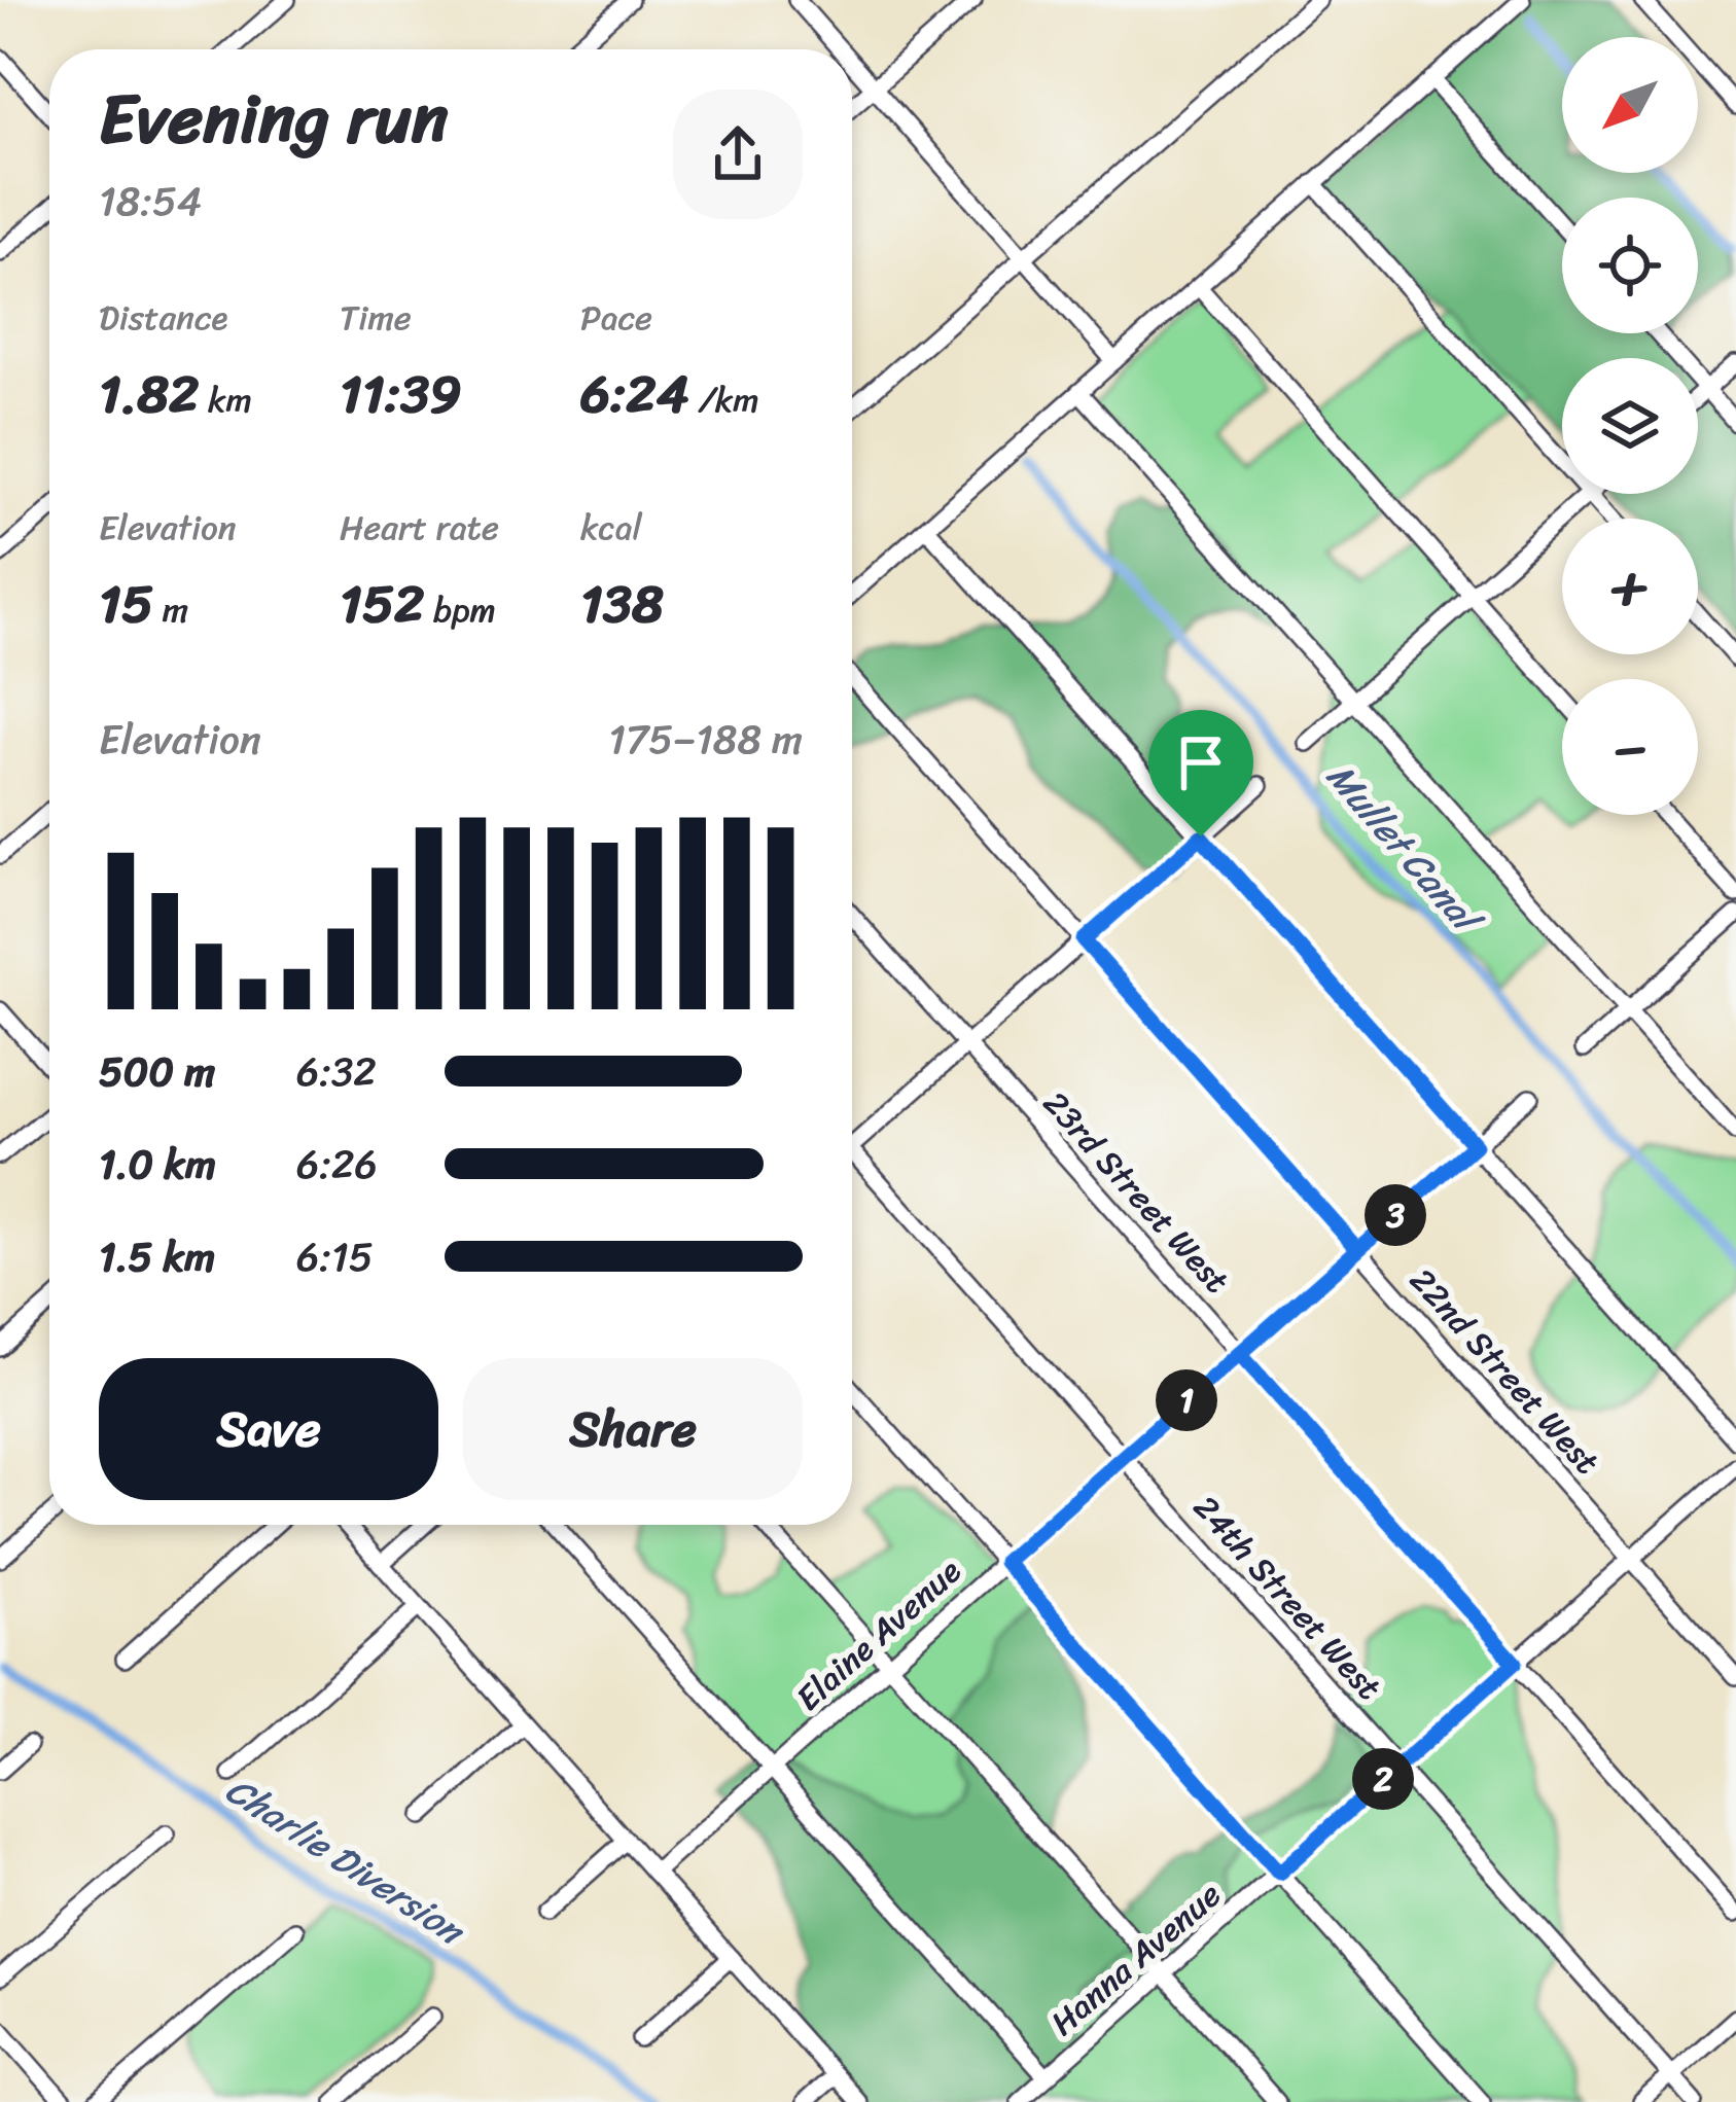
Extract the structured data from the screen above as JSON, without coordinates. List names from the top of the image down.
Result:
{
  "streets": {
    "street": [
      "23rd Street West",
      "22nd Street West",
      "24th Street West",
      "Elaine Avenue",
      "Hanna Avenue"
    ]
  },
  "crossings": [
    ["23rd Street West", "Elaine Avenue"],
    ["23rd Street West", "Hanna Avenue"],
    ["22nd Street West", "Elaine Avenue"],
    ["22nd Street West", "Hanna Avenue"],
    ["24th Street West", "Elaine Avenue"],
    ["24th Street West", "Hanna Avenue"]
  ],
  "water": ["Mullet Canal", "Charlie Diversion"],
  "north": "bottom left",
  "page": {
    "map_buttons": ["+", "−"],
    "heading": ["Evening run", "18:54"],
    "stats": [
      ["Distance", "1.82 km"],
      ["Time", "11:39"],
      ["Pace", "6:24 /km"],
      ["Elevation", "15 m"],
      ["Heart rate", "152 bpm"],
      ["kcal", "138"]
    ],
    "chart": ["Elevation", "175–188 m"],
    "list": [
      {
        "name": "500 m",
        "note": "6:32"
      },
      {
        "name": "1.0 km",
        "note": "6:26"
      },
      {
        "name": "1.5 km",
        "note": "6:15"
      }
    ],
    "pins": ["3", "1", "2"],
    "buttons": ["Save", "Share"]
  }
}
